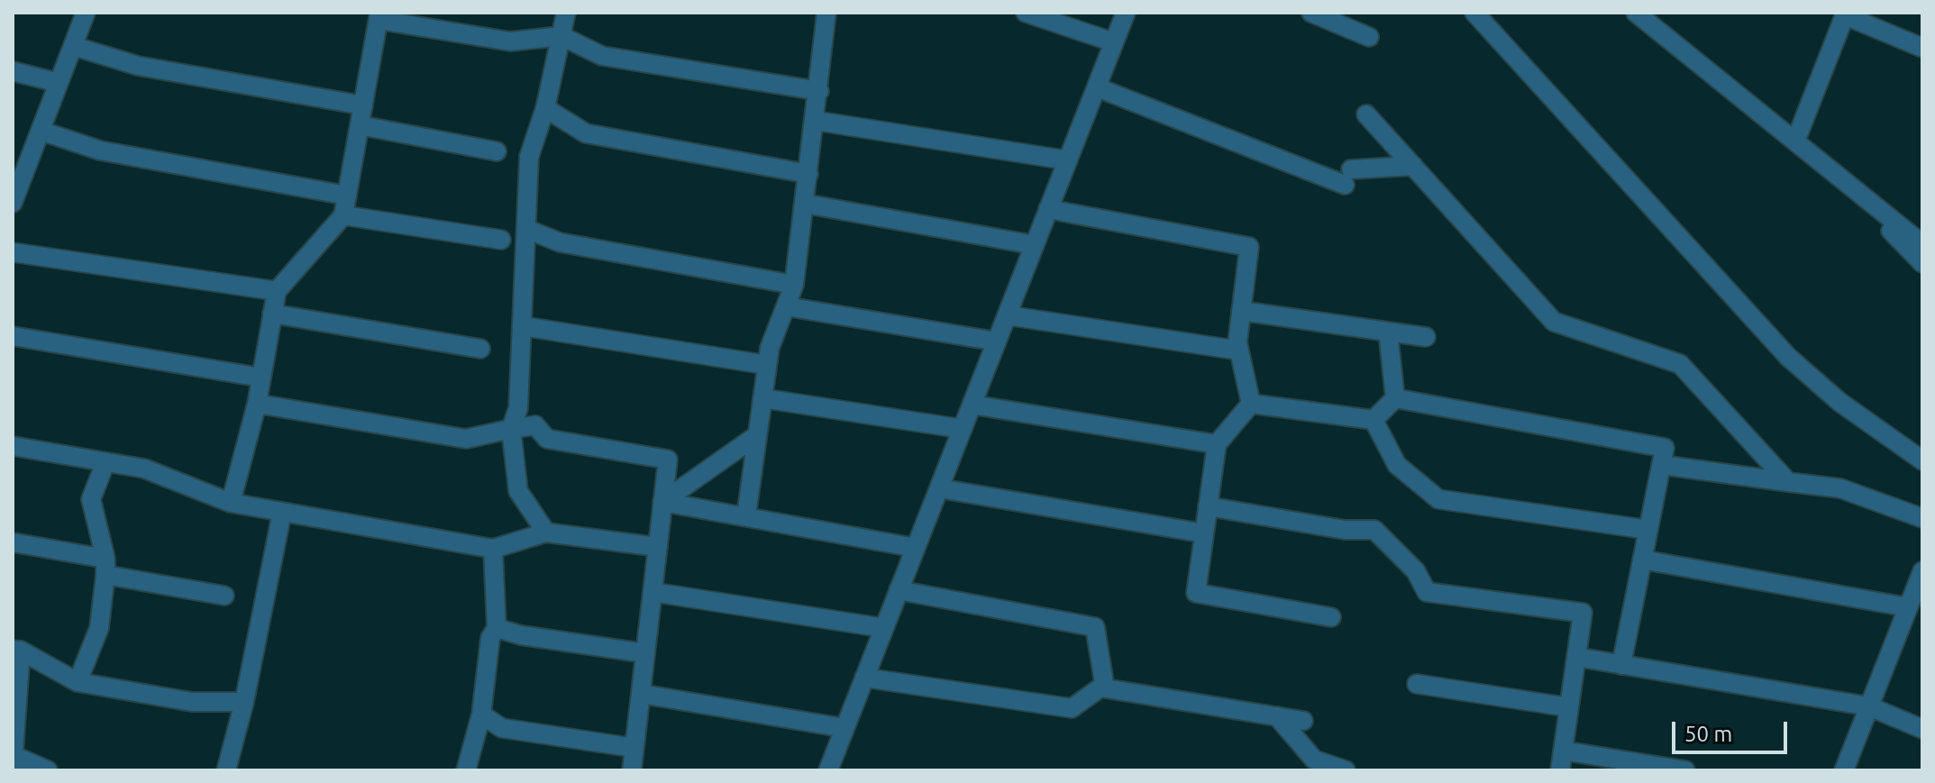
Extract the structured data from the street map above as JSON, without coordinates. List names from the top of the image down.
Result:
{
  "scale_bar": "50 m"
}
